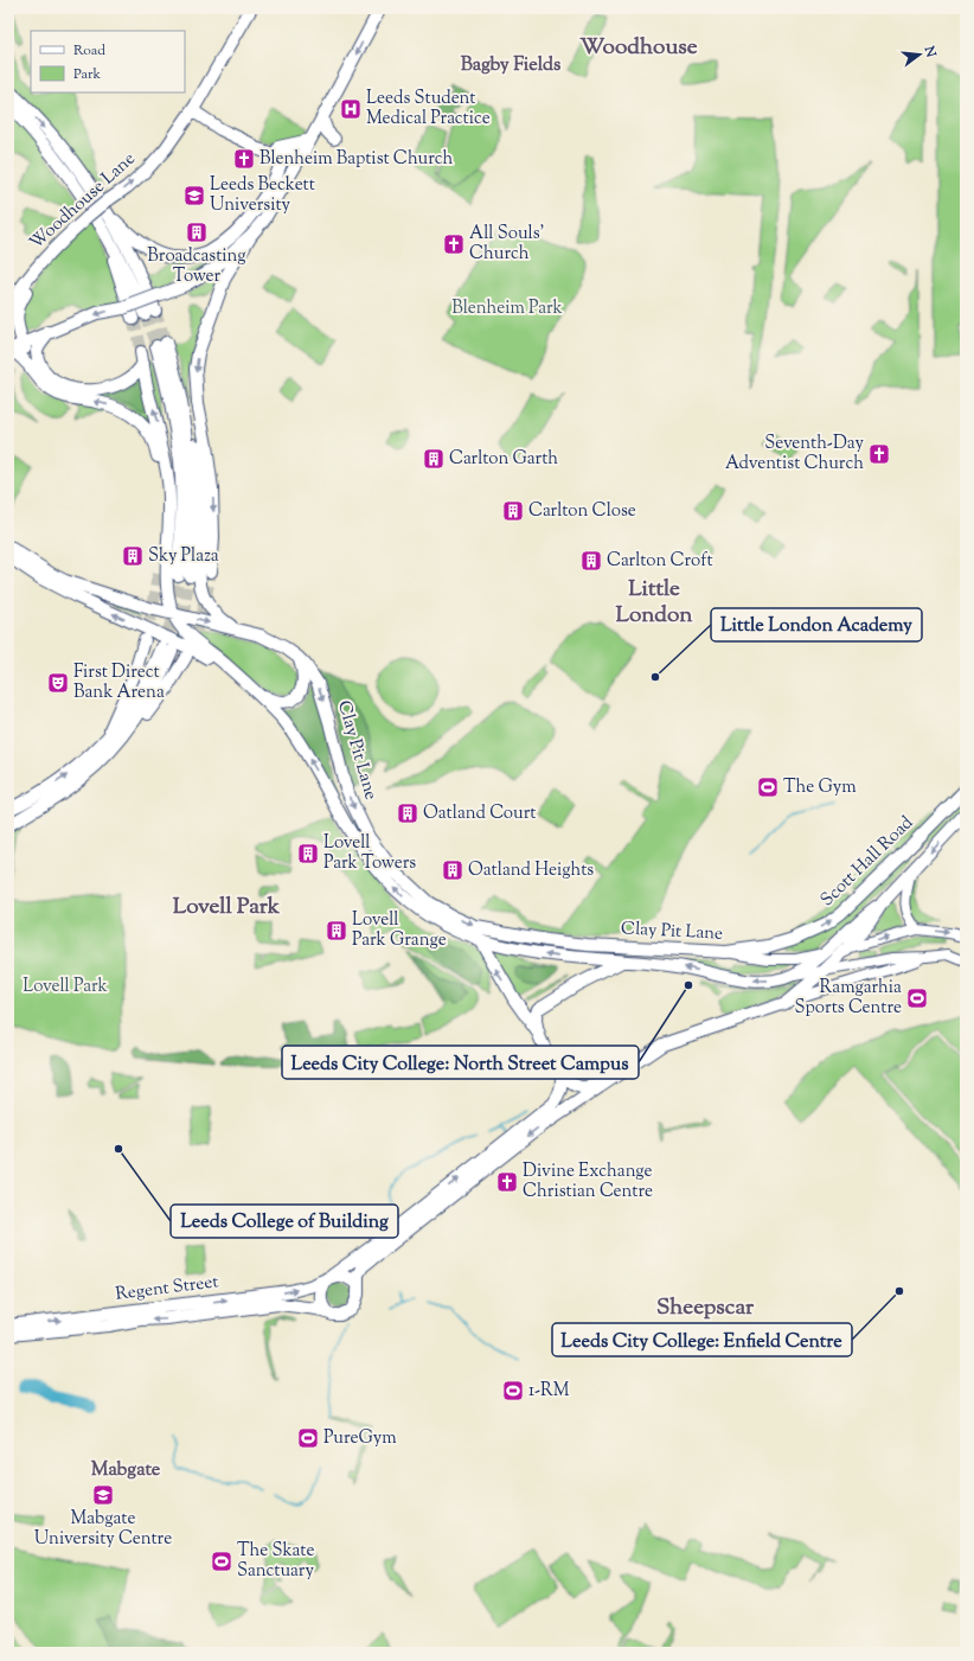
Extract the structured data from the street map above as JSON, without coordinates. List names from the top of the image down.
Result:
{
  "streets": {
    "highway": [
      "Woodhouse Lane",
      "Clay Pit Lane",
      "Scott Hall Road",
      "Regent Street"
    ]
  },
  "crossings": [
    ["Clay Pit Lane", "Scott Hall Road"]
  ],
  "one_way": ["Woodhouse Lane"],
  "districts": [
    "Woodhouse",
    "Bagby Fields",
    "Little London",
    "Lovell Park",
    "Sheepscar",
    "Mabgate"
  ],
  "parks": ["Blenheim Park", "Lovell Park"],
  "places": {
    "hospital": ["Leeds Student Medical Practice"],
    "church": [
      "Blenheim Baptist Church",
      "All Souls' Church",
      "Seventh-Day Adventist Church",
      "Divine Exchange Christian Centre"
    ],
    "school or university": ["Leeds Beckett University", "Mabgate University Centre"],
    "building": [
      "Broadcasting Tower",
      "Carlton Garth",
      "Carlton Close",
      "Sky Plaza",
      "Carlton Croft",
      "Oatland Court",
      "Lovell Park Towers",
      "Oatland Heights",
      "Lovell Park Grange"
    ],
    "other": [
      "Little London Academy",
      "Leeds City College: North Street Campus",
      "Leeds College of Building",
      "Leeds City College: Enfield Centre"
    ],
    "theatre": ["First Direct Bank Arena"],
    "sports": [
      "The Gym",
      "Ramgarhia Sports Centre",
      "1-RM",
      "PureGym",
      "The Skate Sanctuary"
    ]
  },
  "legend": ["Road", "Park"],
  "north": "right"
}
